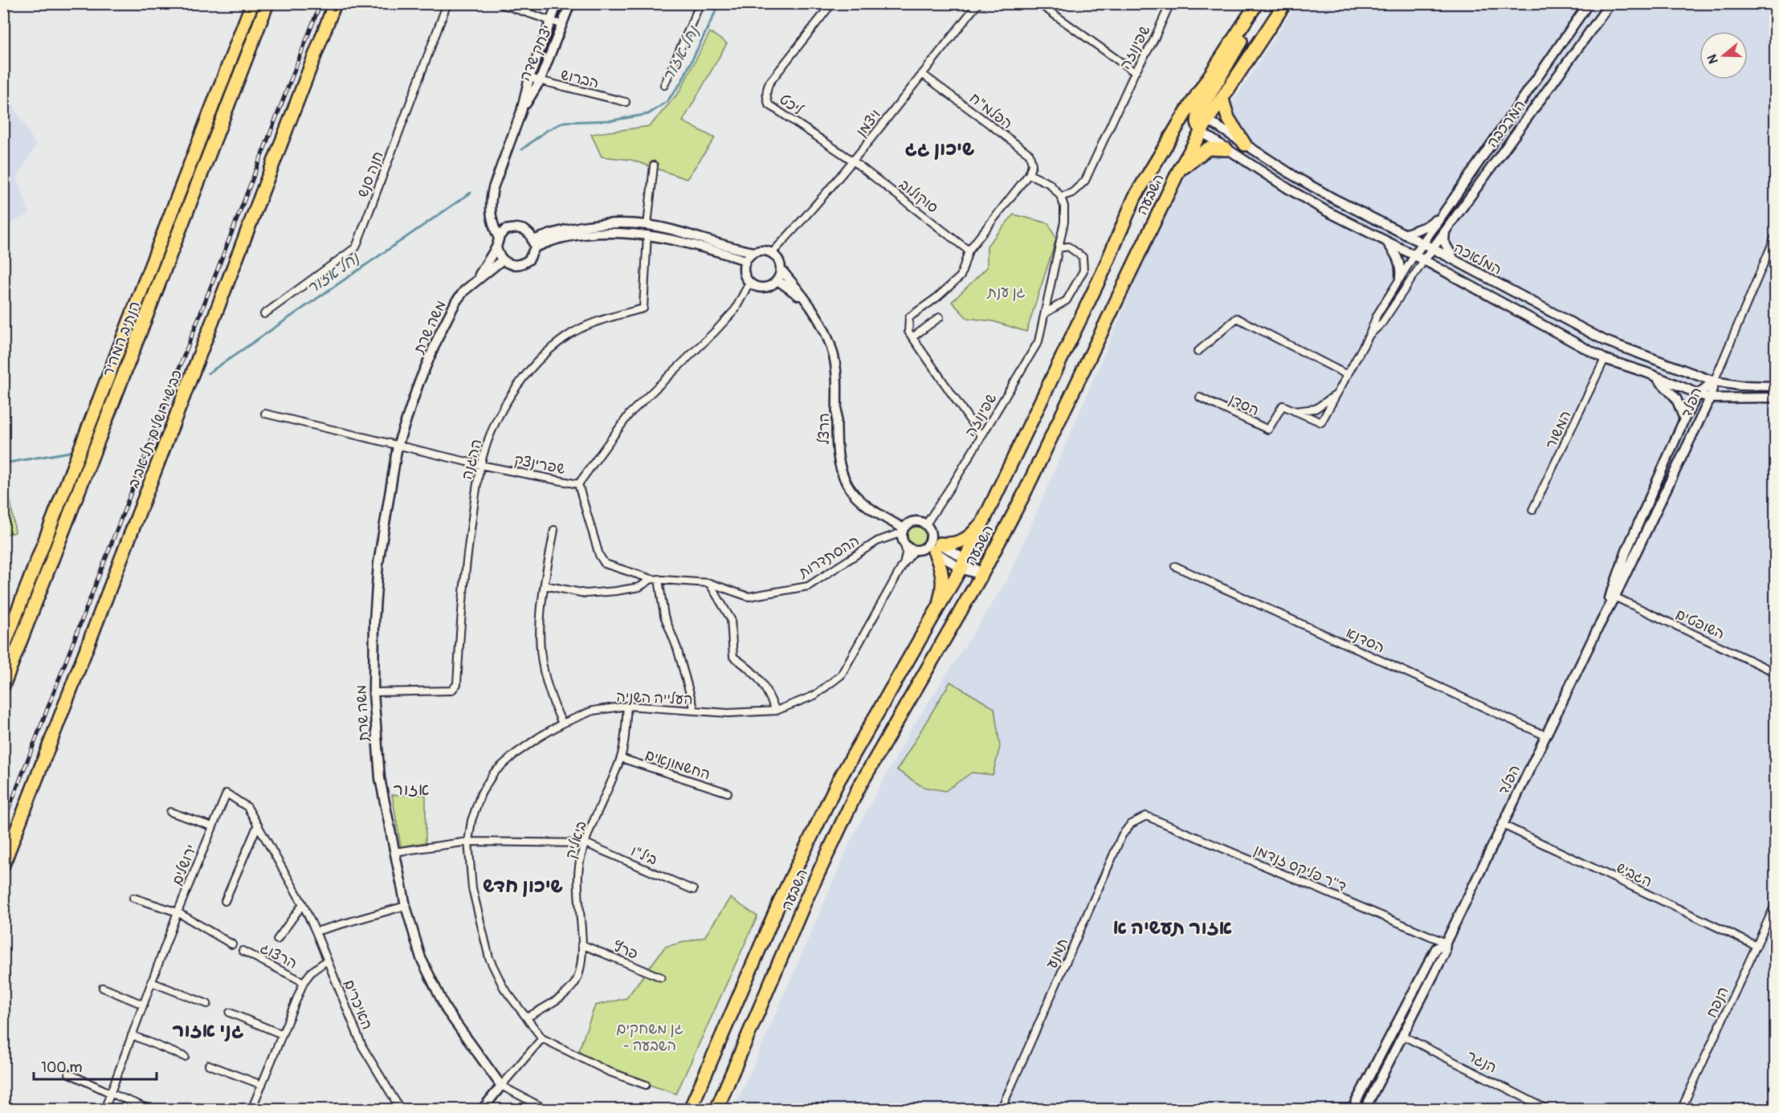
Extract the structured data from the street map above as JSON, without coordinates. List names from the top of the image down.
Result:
{
  "streets": {
    "highway": ["השבעה", "הנתיב המהיר", "כביש ירושלים תל אביב"],
    "street": [
      "שפינוזה",
      "יצחק שדה",
      "הברוש",
      "ליכט",
      "הפלמ\"ח",
      "ויצמן",
      "המרכבה",
      "חנה סנש",
      "סוקולוב",
      "המלאכה",
      "משה שרת",
      "הפלד",
      "הסדן",
      "הרצל",
      "המשור",
      "ההגנה",
      "שפרינצק",
      "ההסתדרות",
      "השופטים",
      "הסדנא",
      "העלייה השניה",
      "החשמונאים",
      "ביאליק",
      "ביל\"ו",
      "ירושלים",
      "ד''ר פליקס זנדמן",
      "הגביש",
      "פרץ",
      "תמנע",
      "הרצוג",
      "הנפח",
      "האיכרים",
      "הנגר"
    ]
  },
  "crossings": [
    ["שפינוזה", "הרצל"],
    ["שפינוזה", "ההסתדרות"],
    ["שפינוזה", "העלייה השניה"],
    ["יצחק שדה", "הברוש"],
    ["יצחק שדה", "משה שרת"],
    ["ליכט", "ויצמן"],
    ["ליכט", "סוקולוב"],
    ["הפלמ\"ח", "ויצמן"],
    ["ויצמן", "סוקולוב"],
    ["ויצמן", "הרצל"],
    ["ויצמן", "שפרינצק"],
    ["המרכבה", "המלאכה"],
    ["המרכבה", "הסדן"],
    ["השבעה", "המלאכה"],
    ["המלאכה", "הפלד"],
    ["המלאכה", "הסדן"],
    ["המלאכה", "המשור"],
    ["משה שרת", "ההגנה"],
    ["משה שרת", "שפרינצק"],
    ["הפלד", "השופטים"],
    ["הפלד", "הסדנא"],
    ["הפלד", "ד''ר פליקס זנדמן"],
    ["הפלד", "הגביש"],
    ["הפלד", "הנגר"],
    ["הרצל", "שפרינצק"],
    ["הרצל", "ההסתדרות"],
    ["הרצל", "העלייה השניה"],
    ["ההגנה", "שפרינצק"],
    ["שפרינצק", "ההסתדרות"],
    ["ההסתדרות", "העלייה השניה"],
    ["העלייה השניה", "ביאליק"],
    ["החשמונאים", "ביאליק"],
    ["ביאליק", "ביל\"ו"],
    ["ביאליק", "פרץ"],
    ["ירושלים", "האיכרים"],
    ["ד''ר פליקס זנדמן", "תמנע"],
    ["הגביש", "הנפח"],
    ["הרצוג", "האיכרים"]
  ],
  "districts": [
    "שיכון גג",
    "אזור",
    "שיכון חדש",
    "אזור תעשיה א",
    "גני אזור"
  ],
  "water": ["נחל אזור"],
  "parks": ["גן ענת", "גן משחקים - השבעה"],
  "scale_bar": "100 m",
  "north": "left"
}
